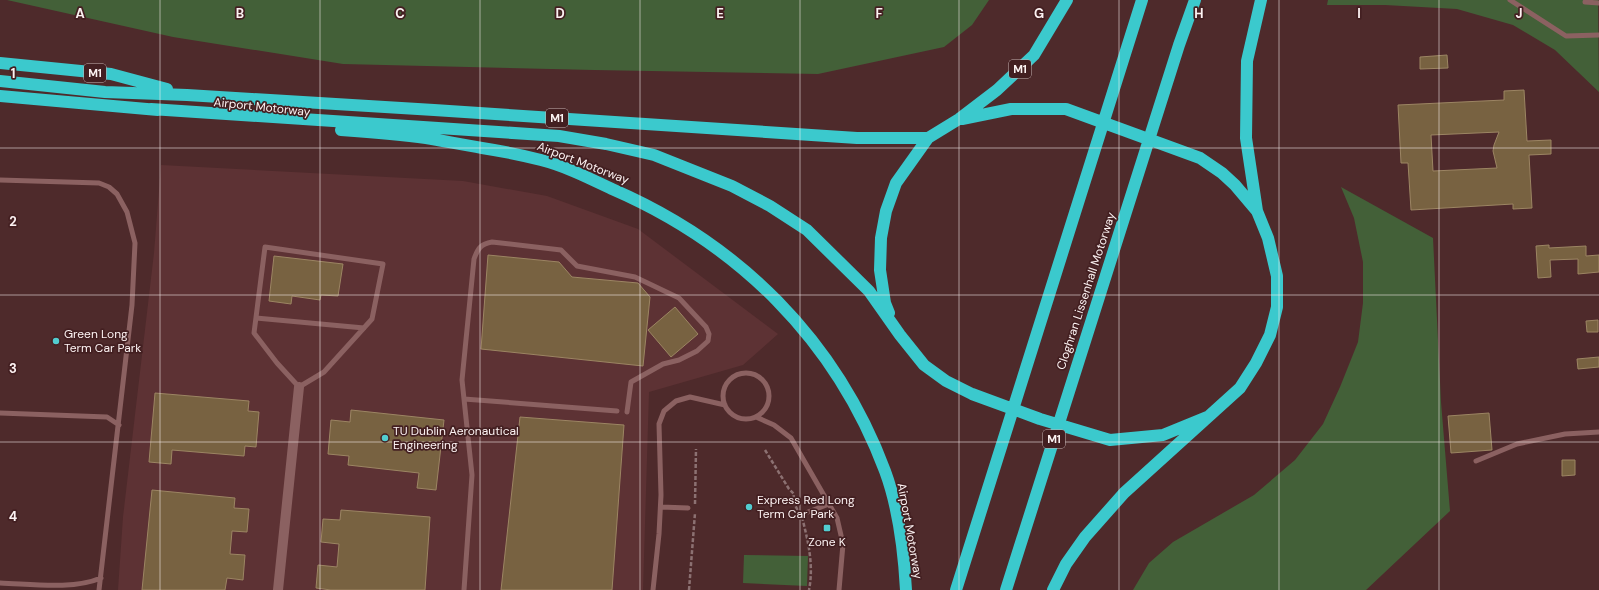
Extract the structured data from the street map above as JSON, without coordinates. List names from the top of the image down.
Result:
{
  "streets": {
    "highway": ["M1", "Airport Motorway", "Cloghran Lissenhall Motorway"]
  },
  "crossings": [
    ["M1", "Airport Motorway"]
  ],
  "places": {
    "other": ["Green Long Term Car Park", "TU Dublin Aeronautical Engineering", "Express Red Long Term Car Park"],
    "transit": ["Zone K"]
  },
  "grid": {
    "columns": [
      "A",
      "B",
      "C",
      "D",
      "E",
      "F",
      "G",
      "H",
      "I",
      "J"
    ],
    "rows": [
      "1",
      "2",
      "3",
      "4"
    ]
  }
}
